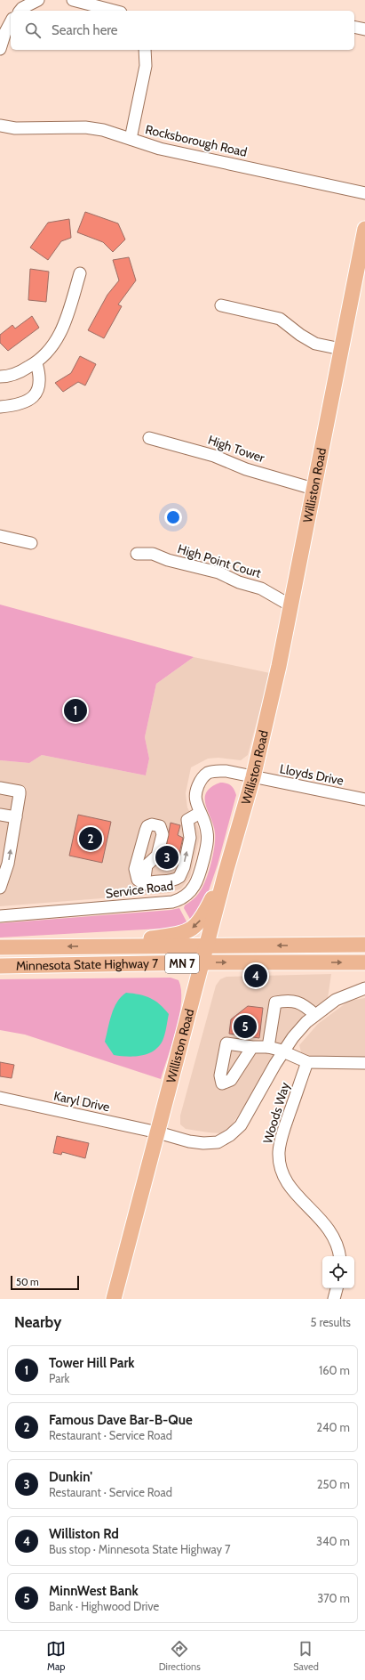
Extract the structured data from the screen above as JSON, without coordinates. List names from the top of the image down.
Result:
{
  "streets": {
    "main road": ["Williston Road", "MN 7", "Minnesota State Highway 7"],
    "street": [
      "Rocksborough Road",
      "High Tower",
      "High Point Court",
      "Lloyds Drive",
      "Service Road",
      "Karyl Drive",
      "Woods Way"
    ]
  },
  "crossings": [
    ["High Tower", "Williston Road"],
    ["Williston Road", "High Point Court"],
    ["Williston Road", "Lloyds Drive"],
    ["Williston Road", "Service Road"],
    ["Williston Road", "Minnesota State Highway 7"],
    ["Williston Road", "Karyl Drive"],
    ["Lloyds Drive", "Service Road"]
  ],
  "scale_bar": "50 m",
  "page": {
    "search": "Search here",
    "pins": [
      "1",
      "2",
      "3",
      "4",
      "5"
    ],
    "scale": "50 m",
    "heading": ["Nearby", "5 results"],
    "list": [
      {
        "mark": "1",
        "name": "Tower Hill Park",
        "note": "Park",
        "value": "160 m"
      },
      {
        "mark": "2",
        "name": "Famous Dave Bar-B-Que",
        "note": "Restaurant · Service Road",
        "value": "240 m"
      },
      {
        "mark": "3",
        "name": "Dunkin'",
        "note": "Restaurant · Service Road",
        "value": "250 m"
      },
      {
        "mark": "4",
        "name": "Williston Rd",
        "note": "Bus stop · Minnesota State Highway 7",
        "value": "340 m"
      },
      {
        "mark": "5",
        "name": "MinnWest Bank",
        "note": "Bank · Highwood Drive",
        "value": "370 m"
      }
    ],
    "nav": ["Map", "Directions", "Saved"]
  }
}
